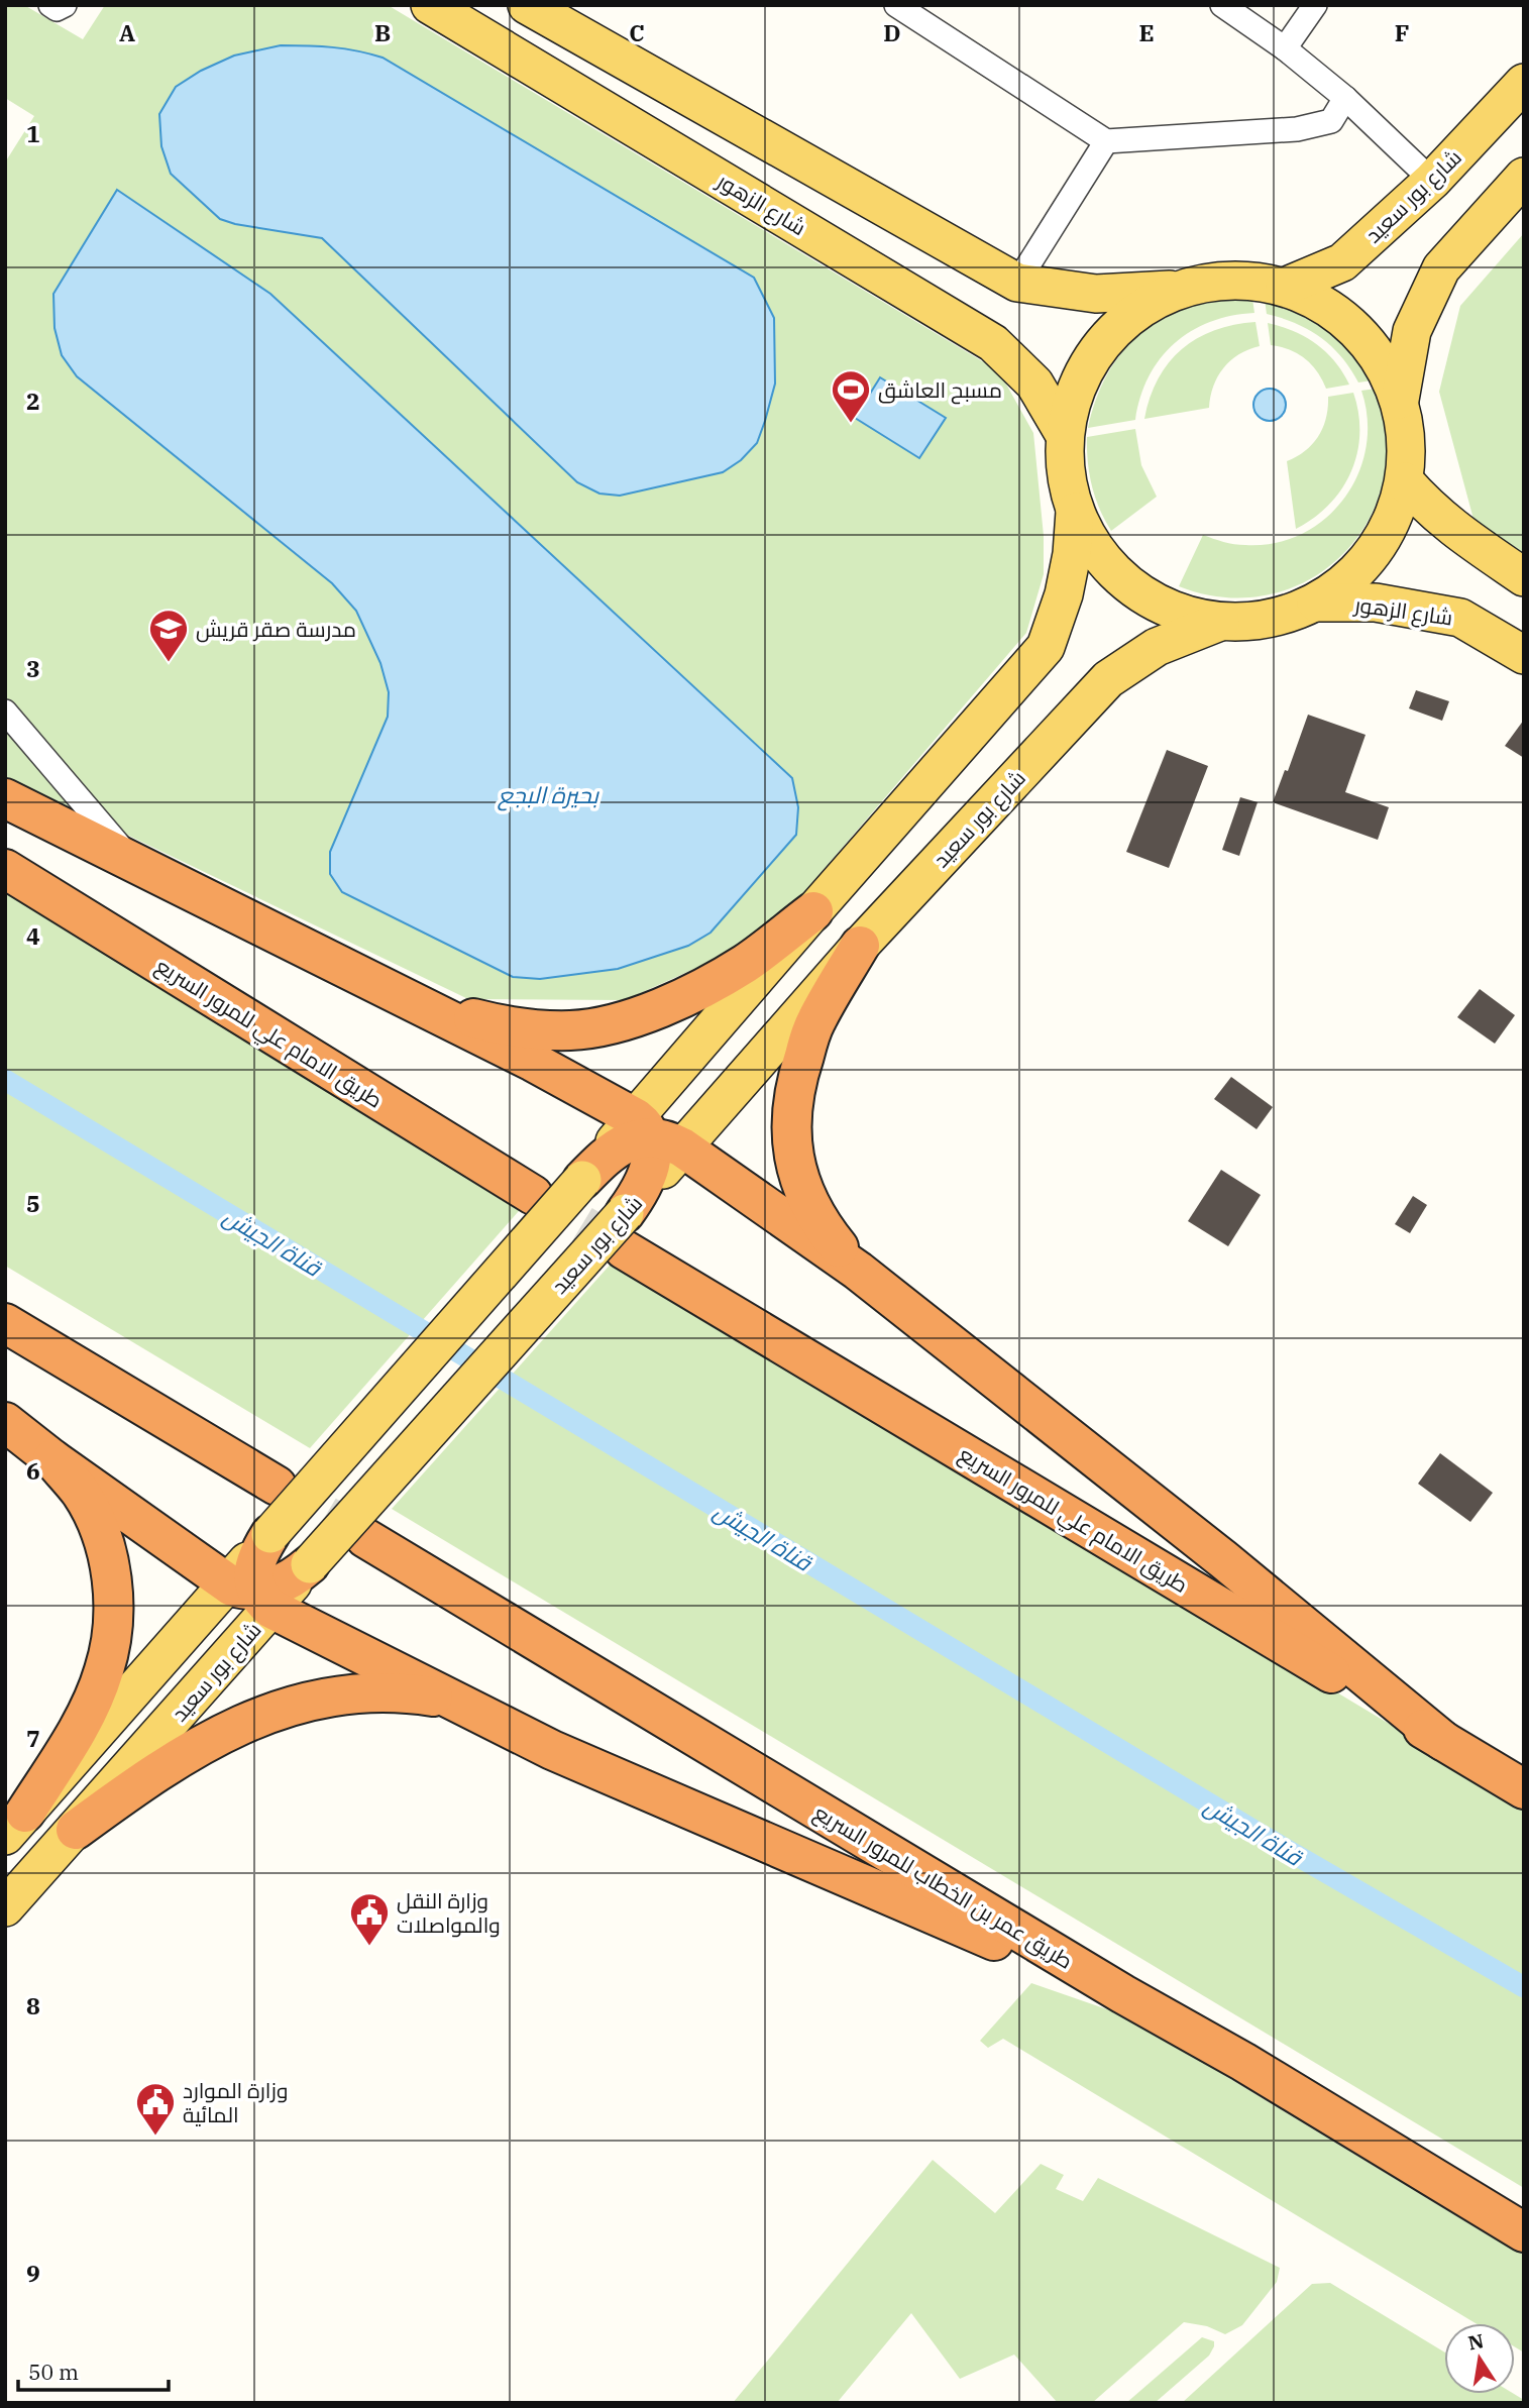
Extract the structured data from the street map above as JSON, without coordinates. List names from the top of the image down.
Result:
{
  "streets": {
    "highway": ["طريق الامام علي للمرور السريع", "طريق عمر بن الخطاب للمرور السريع"],
    "main road": ["شارع بور سعيد", "شارع الزهور"]
  },
  "crossings": [
    ["شارع بور سعيد", "طريق الامام علي للمرور السريع"]
  ],
  "water": ["بحيرة البجع", "قناة الجيش"],
  "places": {
    "sports": ["مسبح العاشق"],
    "school or university": ["مدرسة صقر قريش"],
    "public building": ["وزارة النقل والمواصلات", "وزارة الموارد المائية"]
  },
  "scale_bar": "50 m",
  "north": "top",
  "grid": {
    "columns": [
      "A",
      "B",
      "C",
      "D",
      "E",
      "F"
    ],
    "rows": [
      "1",
      "2",
      "3",
      "4",
      "5",
      "6",
      "7",
      "8",
      "9"
    ]
  }
}
